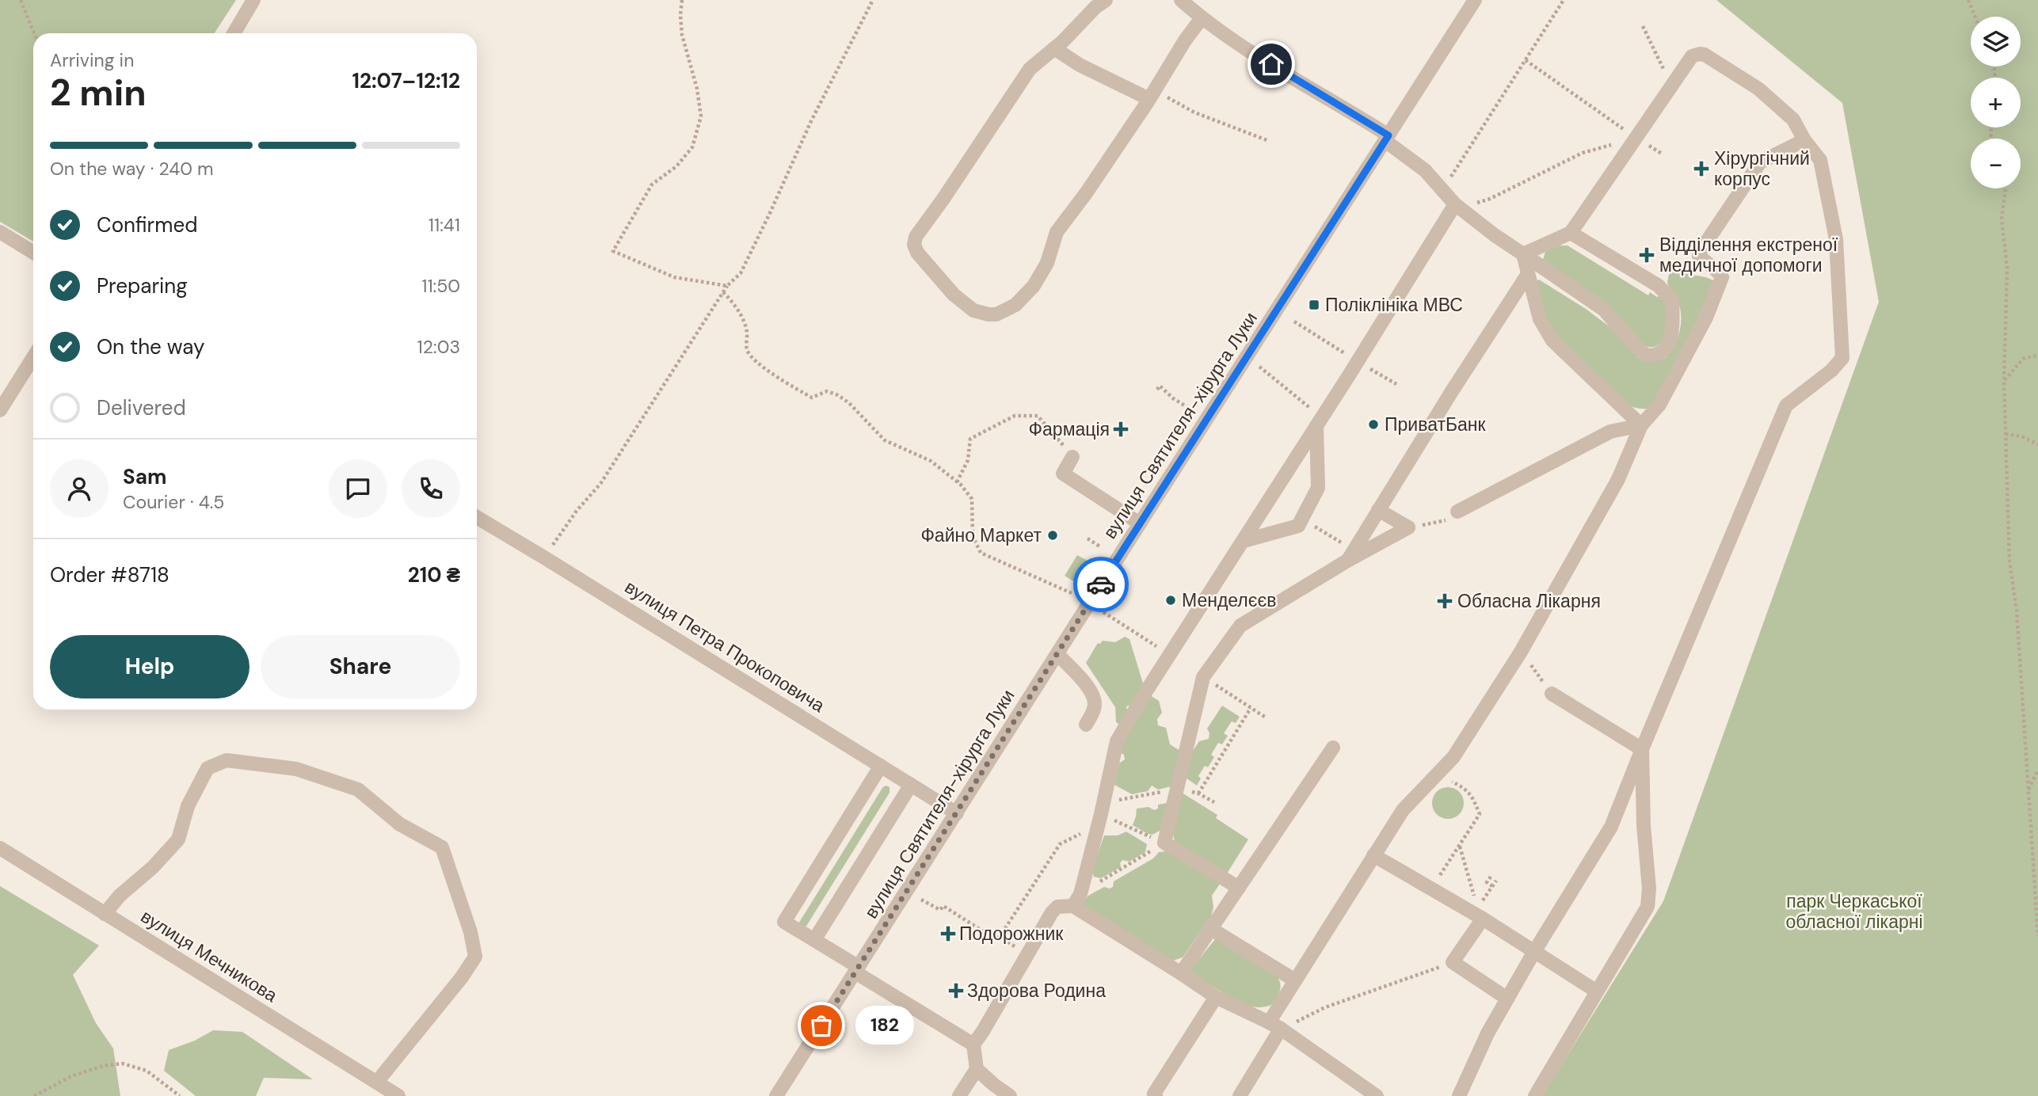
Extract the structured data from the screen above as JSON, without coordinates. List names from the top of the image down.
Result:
{
  "streets": {
    "street": ["вулиця Святителя-хірурга Луки", "вулиця Петра Прокоповича", "вулиця Мечникова"]
  },
  "crossings": [
    ["вулиця Святителя-хірурга Луки", "вулиця Петра Прокоповича"]
  ],
  "parks": ["парк Черкаської обласної лікарні"],
  "places": {
    "health": [
      "Хірургічний корпус",
      "Відділення екстреної медичної допомоги",
      "Фармація",
      "Обласна Лікарня",
      "Подорожник",
      "Здорова Родина"
    ],
    "transit": ["Поліклініка МВС"],
    "other": [
      "ПриватБанк",
      "Файно Маркет",
      "Менделєєв",
      "182"
    ]
  },
  "page": {
    "map_buttons": ["+", "−"],
    "heading": ["2 min", "Arriving in", "12:07–12:12"],
    "panel": [
      "Sam",
      "Courier · 4.5",
      "Order #8718",
      "210 ₴"
    ],
    "bar": "On the way · 240 m",
    "list": [
      ["Confirmed", "11:41"],
      ["Preparing", "11:50"],
      ["On the way", "12:03"],
      "Delivered"
    ],
    "buttons": ["Help", "Share"],
    "bubble": "182"
  }
}
